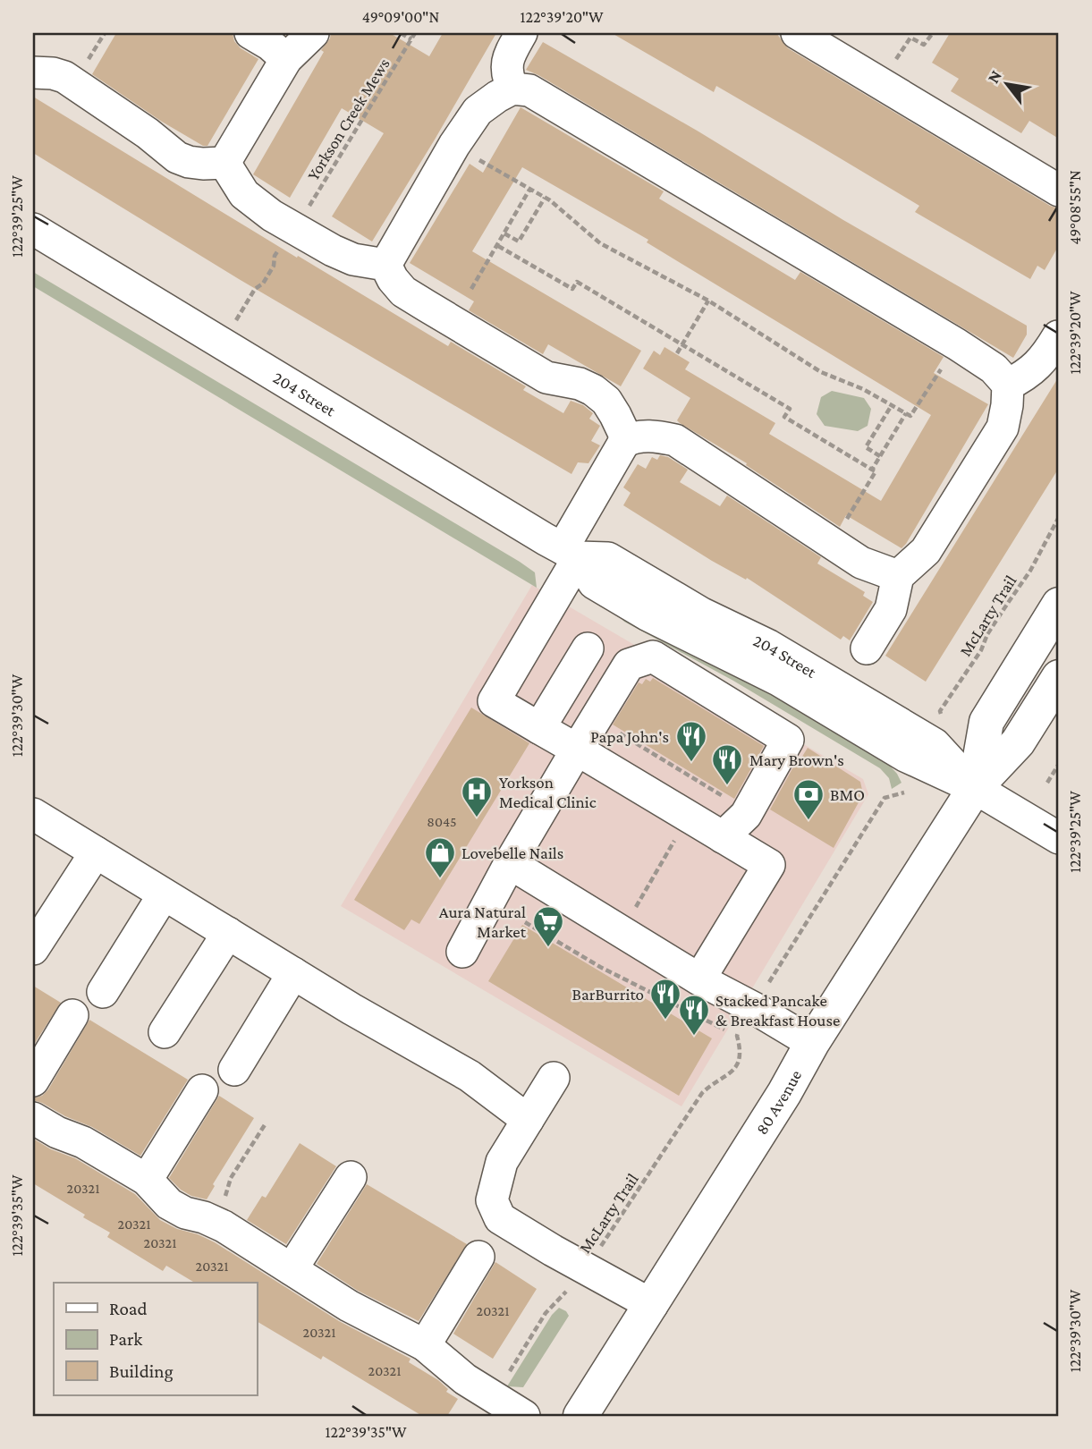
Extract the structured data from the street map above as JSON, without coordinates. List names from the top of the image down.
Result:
{
  "streets": {
    "main road": ["80 Avenue"],
    "street": ["204 Street"],
    "path": ["Yorkson Creek Mews", "McLarty Trail"]
  },
  "crossings": [
    ["204 Street", "80 Avenue"]
  ],
  "places": {
    "restaurant": [
      "Papa John's",
      "Mary Brown's",
      "BarBurrito",
      "Stacked Pancake & Breakfast House"
    ],
    "hospital": ["Yorkson Medical Clinic"],
    "bank": ["BMO"],
    "shop": ["Lovebelle Nails"],
    "supermarket": ["Aura Natural Market"]
  },
  "house_numbers": [
    "8045",
    "20321",
    "20321",
    "20321",
    "20321",
    "20321",
    "20321",
    "20321"
  ],
  "legend": ["Road", "Park", "Building"],
  "north": "top left",
  "coordinates": [
    "49°09'00\"N",
    "122°39'20\"W",
    "49°08'55\"N",
    "122°39'25\"W",
    "122°39'30\"W",
    "122°39'35\"W"
  ]
}
